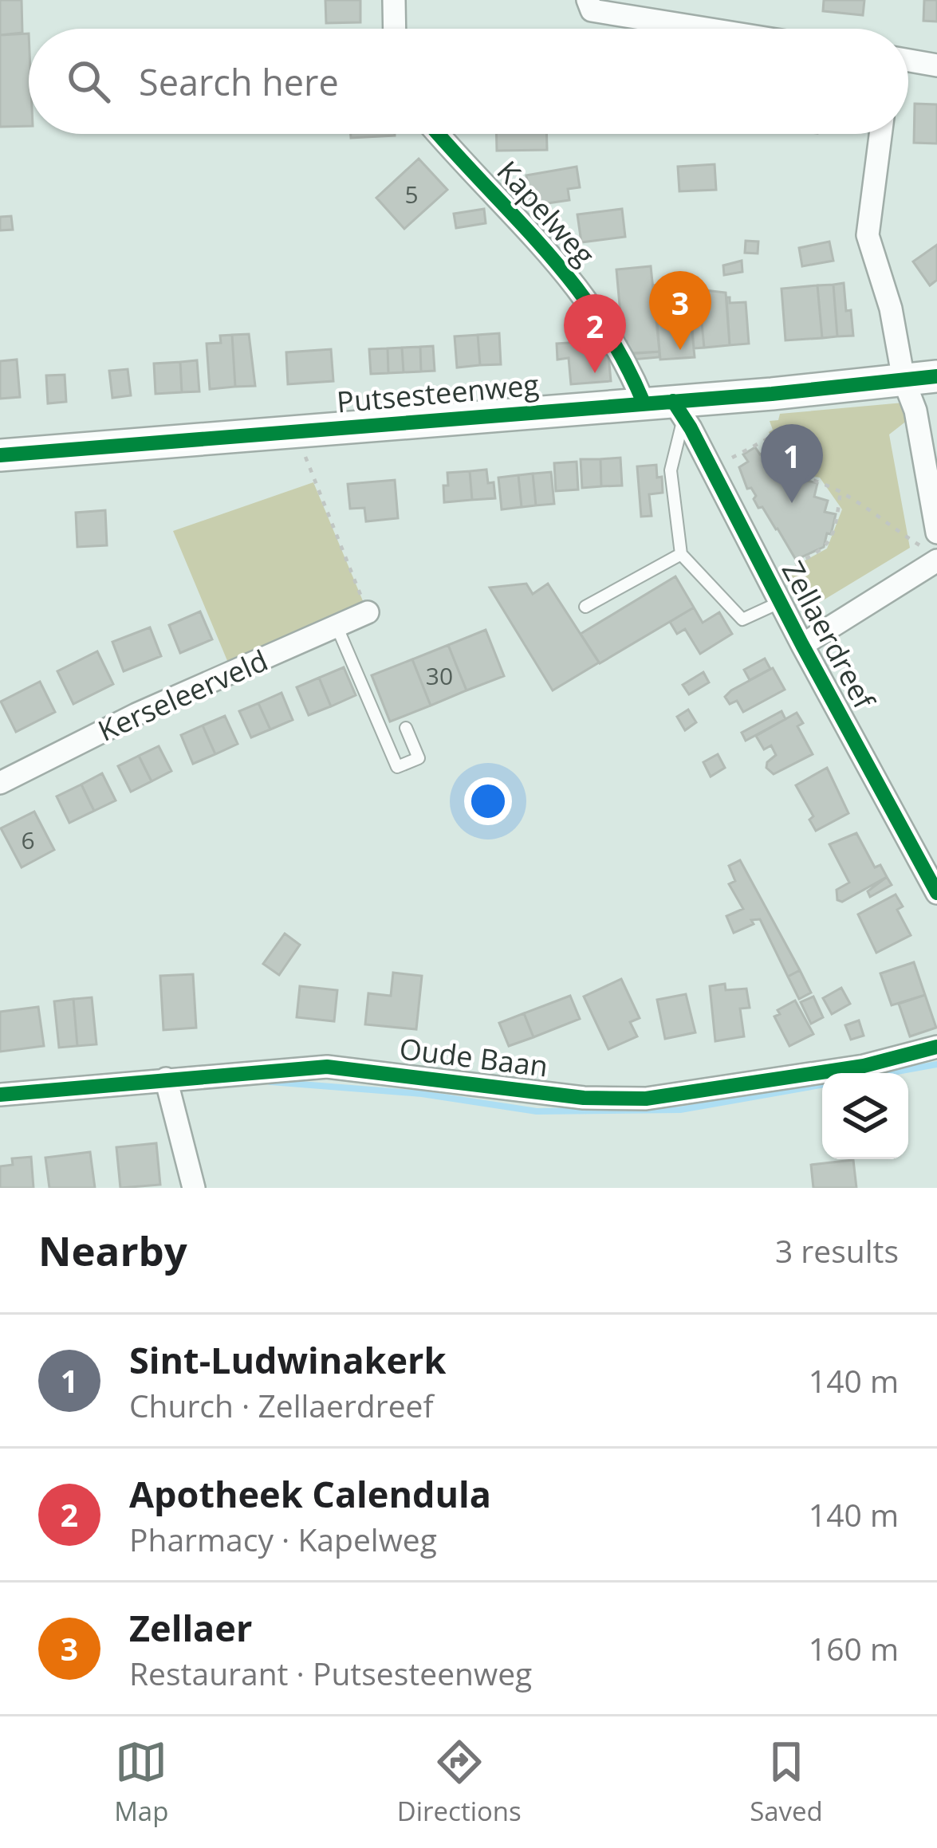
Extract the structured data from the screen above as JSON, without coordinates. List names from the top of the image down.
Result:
{
  "streets": {
    "main road": ["Putsesteenweg"],
    "street": [
      "Kapelweg",
      "Zellaerdreef",
      "Kerseleerveld",
      "Oude Baan"
    ]
  },
  "crossings": [
    ["Kapelweg", "Putsesteenweg"],
    ["Kapelweg", "Zellaerdreef"],
    ["Putsesteenweg", "Zellaerdreef"]
  ],
  "house_numbers": ["5", "30", "6"],
  "page": {
    "search": "Search here",
    "pins": ["3", "2", "1"],
    "heading": ["Nearby", "3 results"],
    "list": [
      {
        "mark": "1",
        "name": "Sint-Ludwinakerk",
        "note": "Church · Zellaerdreef",
        "value": "140 m"
      },
      {
        "mark": "2",
        "name": "Apotheek Calendula",
        "note": "Pharmacy · Kapelweg",
        "value": "140 m"
      },
      {
        "mark": "3",
        "name": "Zellaer",
        "note": "Restaurant · Putsesteenweg",
        "value": "160 m"
      }
    ],
    "nav": ["Map", "Directions", "Saved"]
  }
}
